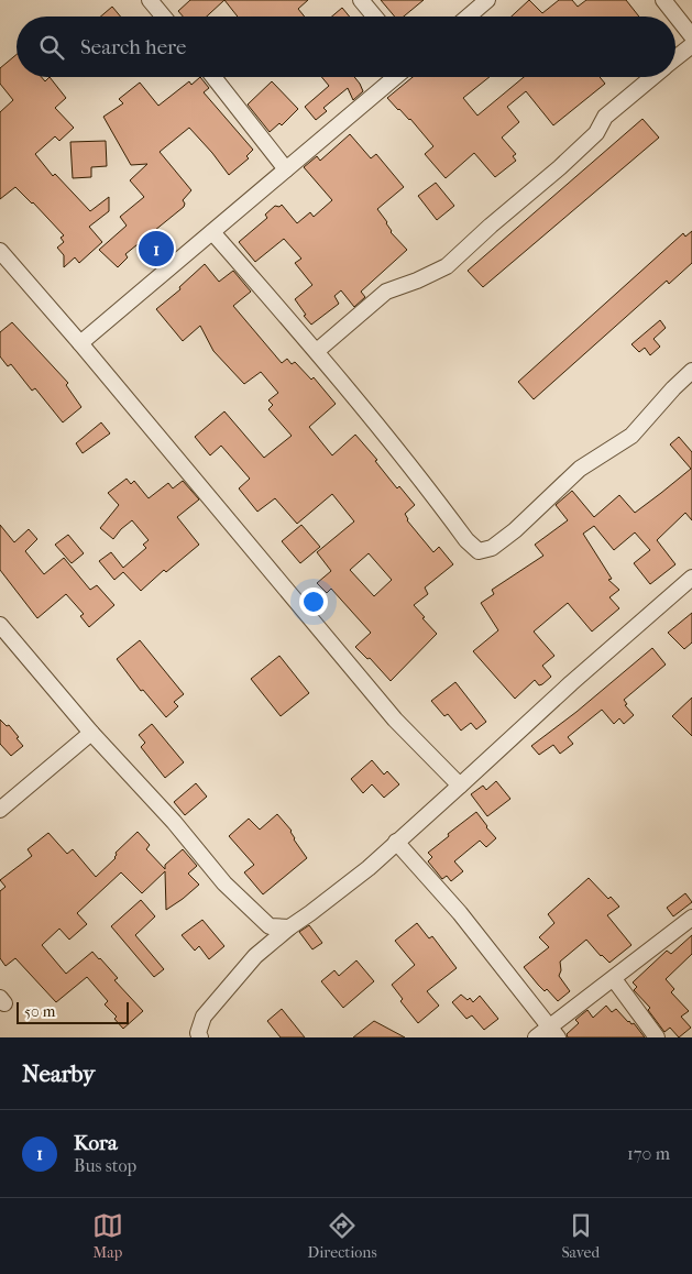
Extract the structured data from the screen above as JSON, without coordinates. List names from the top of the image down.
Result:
{
  "scale_bar": "50 m",
  "page": {
    "search": "Search here",
    "pins": "1",
    "scale": "50 m",
    "heading": "Nearby",
    "list": [
      {
        "mark": "1",
        "name": "Kora",
        "note": "Bus stop",
        "value": "170 m"
      }
    ],
    "nav": ["Map", "Directions", "Saved"]
  }
}
